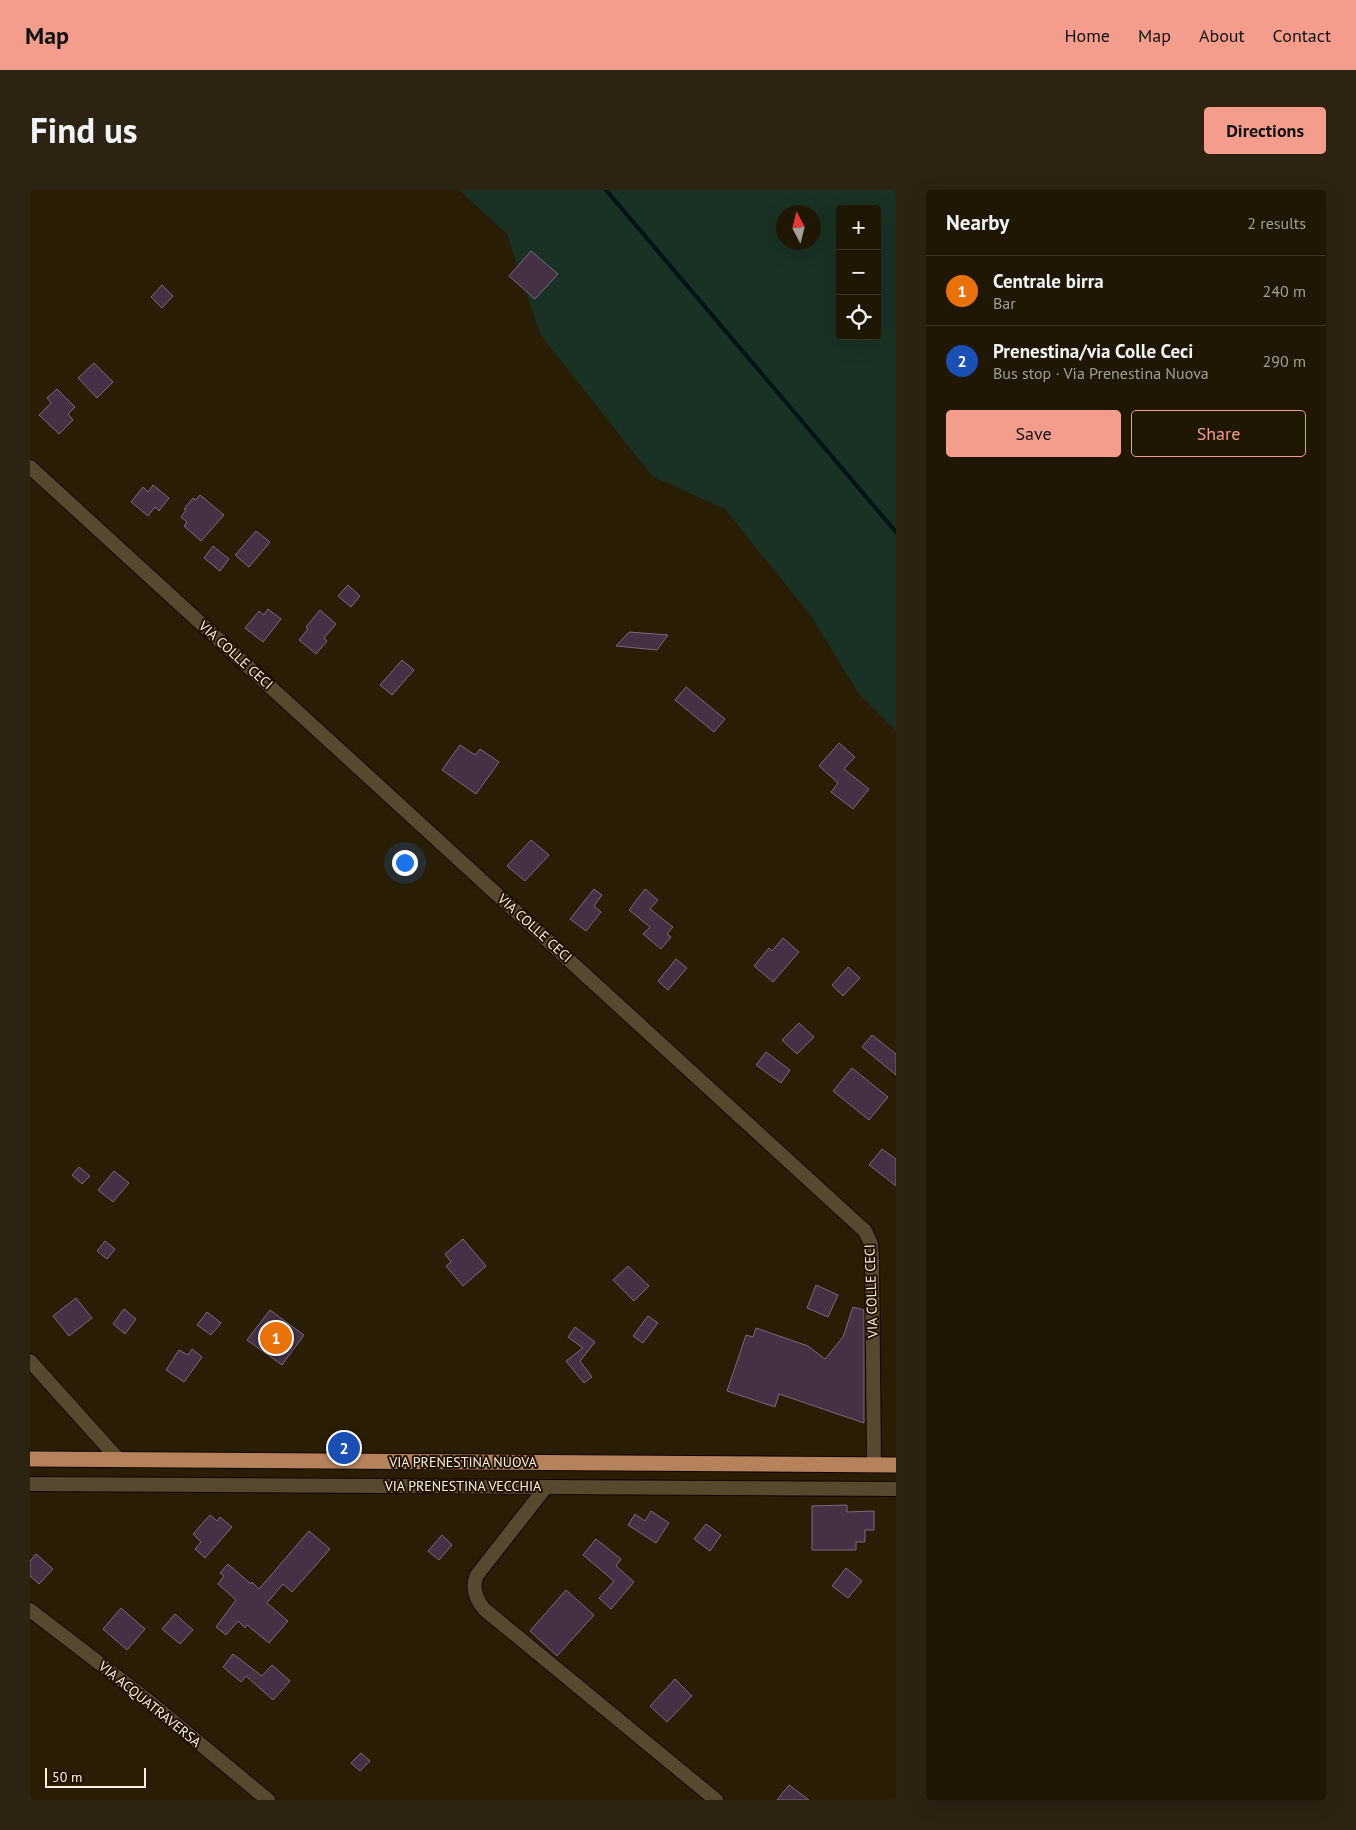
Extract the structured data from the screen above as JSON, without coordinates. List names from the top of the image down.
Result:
{
  "streets": {
    "main road": ["VIA PRENESTINA NUOVA"],
    "street": ["VIA COLLE CECI", "VIA PRENESTINA VECCHIA", "VIA ACQUATRAVERSA"]
  },
  "crossings": [
    ["VIA COLLE CECI", "VIA PRENESTINA NUOVA"]
  ],
  "scale_bar": "50 m",
  "north": "top",
  "page": {
    "header": "Map",
    "nav": [
      "Home",
      "Map",
      "About",
      "Contact"
    ],
    "title": "Find us",
    "buttons": [
      "Directions",
      ["Save", "Share"]
    ],
    "heading": ["Nearby", "2 results"],
    "map_buttons": ["+", "−"],
    "list": [
      {
        "mark": "1",
        "name": "Centrale birra",
        "note": "Bar",
        "value": "240 m"
      },
      {
        "mark": "2",
        "name": "Prenestina/via Colle Ceci",
        "note": "Bus stop · Via Prenestina Nuova",
        "value": "290 m"
      }
    ],
    "pins": ["1", "2"],
    "scale": "50 m"
  }
}
